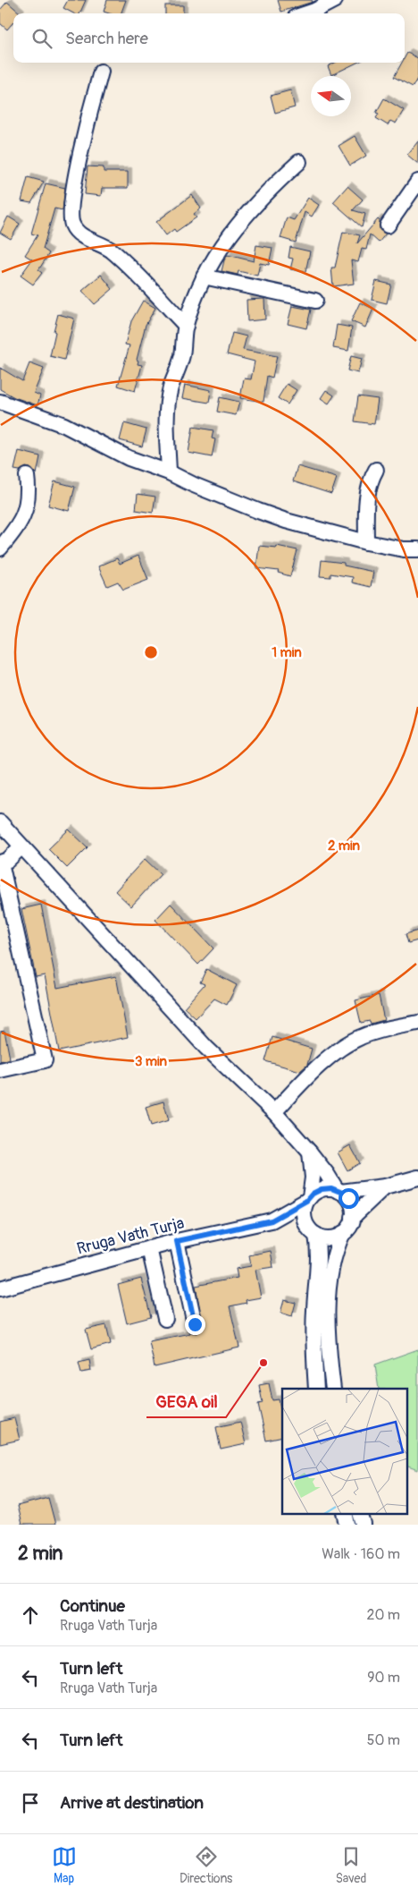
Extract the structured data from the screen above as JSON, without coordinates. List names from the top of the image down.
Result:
{
  "streets": {
    "street": ["Rruga Vath Turja"]
  },
  "places": ["GEGA oil"],
  "north": "left",
  "page": {
    "search": "Search here",
    "heading": ["2 min", "Walk · 160 m"],
    "list": [
      ["Continue", "Rruga Vath Turja", "20 m"],
      ["Turn left", "Rruga Vath Turja", "90 m"],
      ["Turn left", "50 m"],
      "Arrive at destination"
    ],
    "nav": ["Map", "Directions", "Saved"]
  },
  "rings": ["1 min", "2 min", "3 min"]
}
